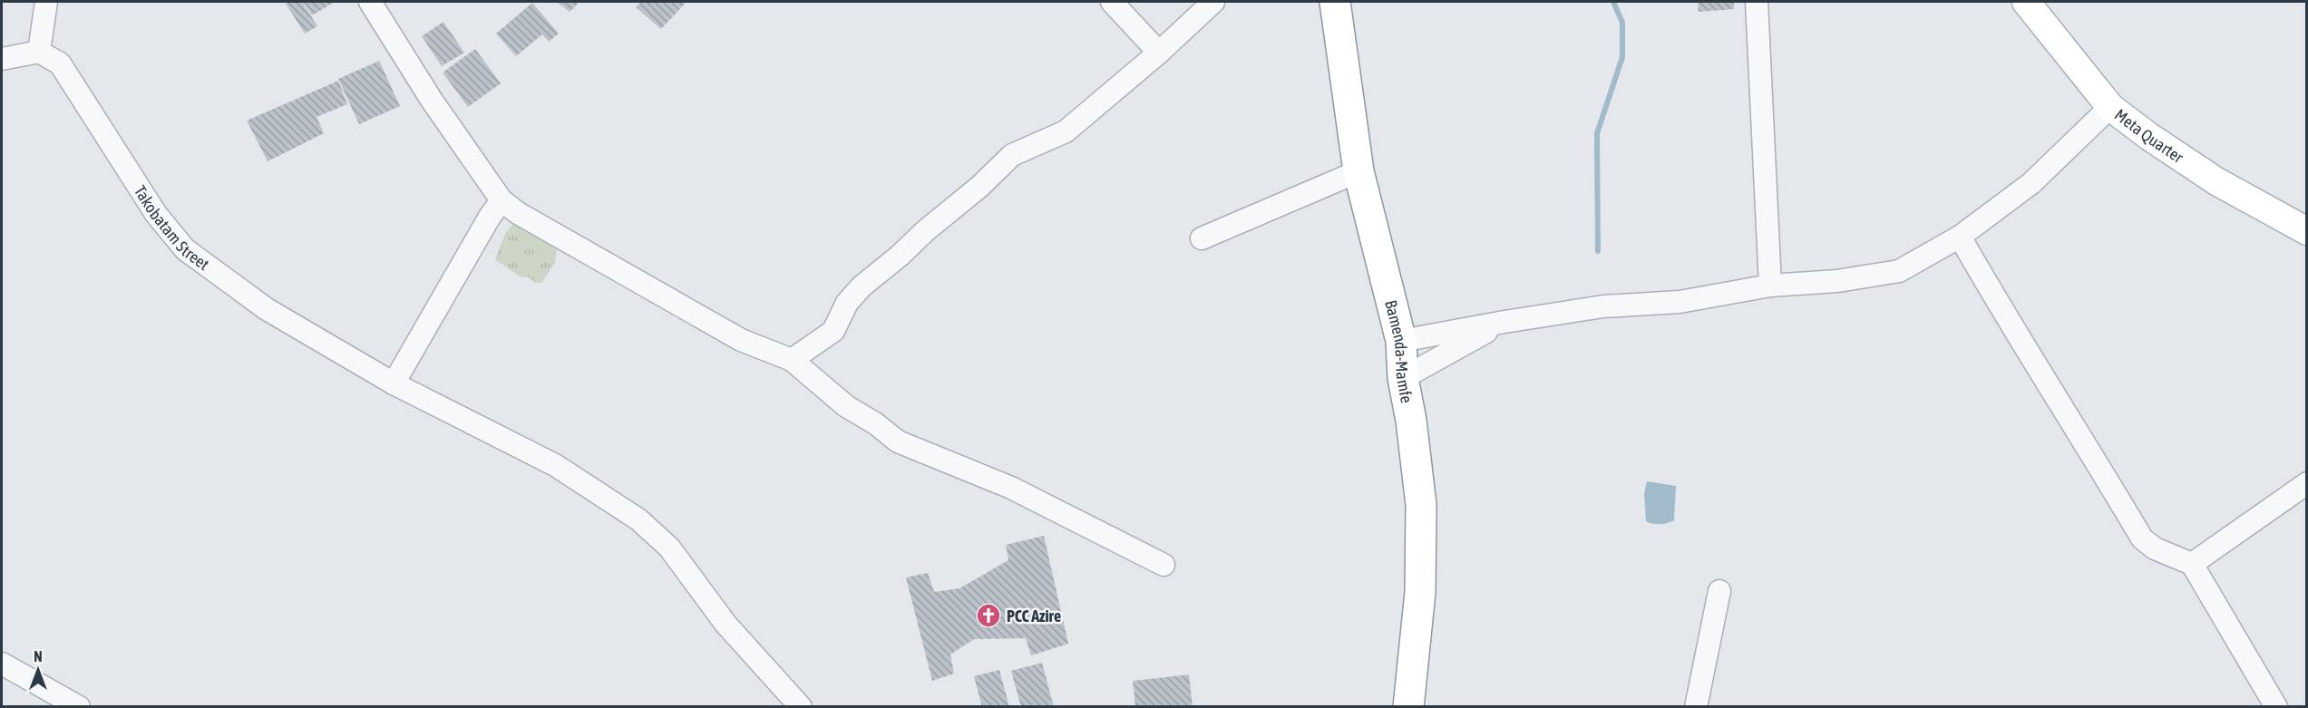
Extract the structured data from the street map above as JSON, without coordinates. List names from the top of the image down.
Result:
{
  "streets": {
    "highway": ["Bamenda-Mamfe"],
    "main road": ["Meta Quarter"],
    "street": ["Takobatam Street"]
  },
  "places": {
    "church": ["PCC Azire"]
  },
  "north": "top"
}
